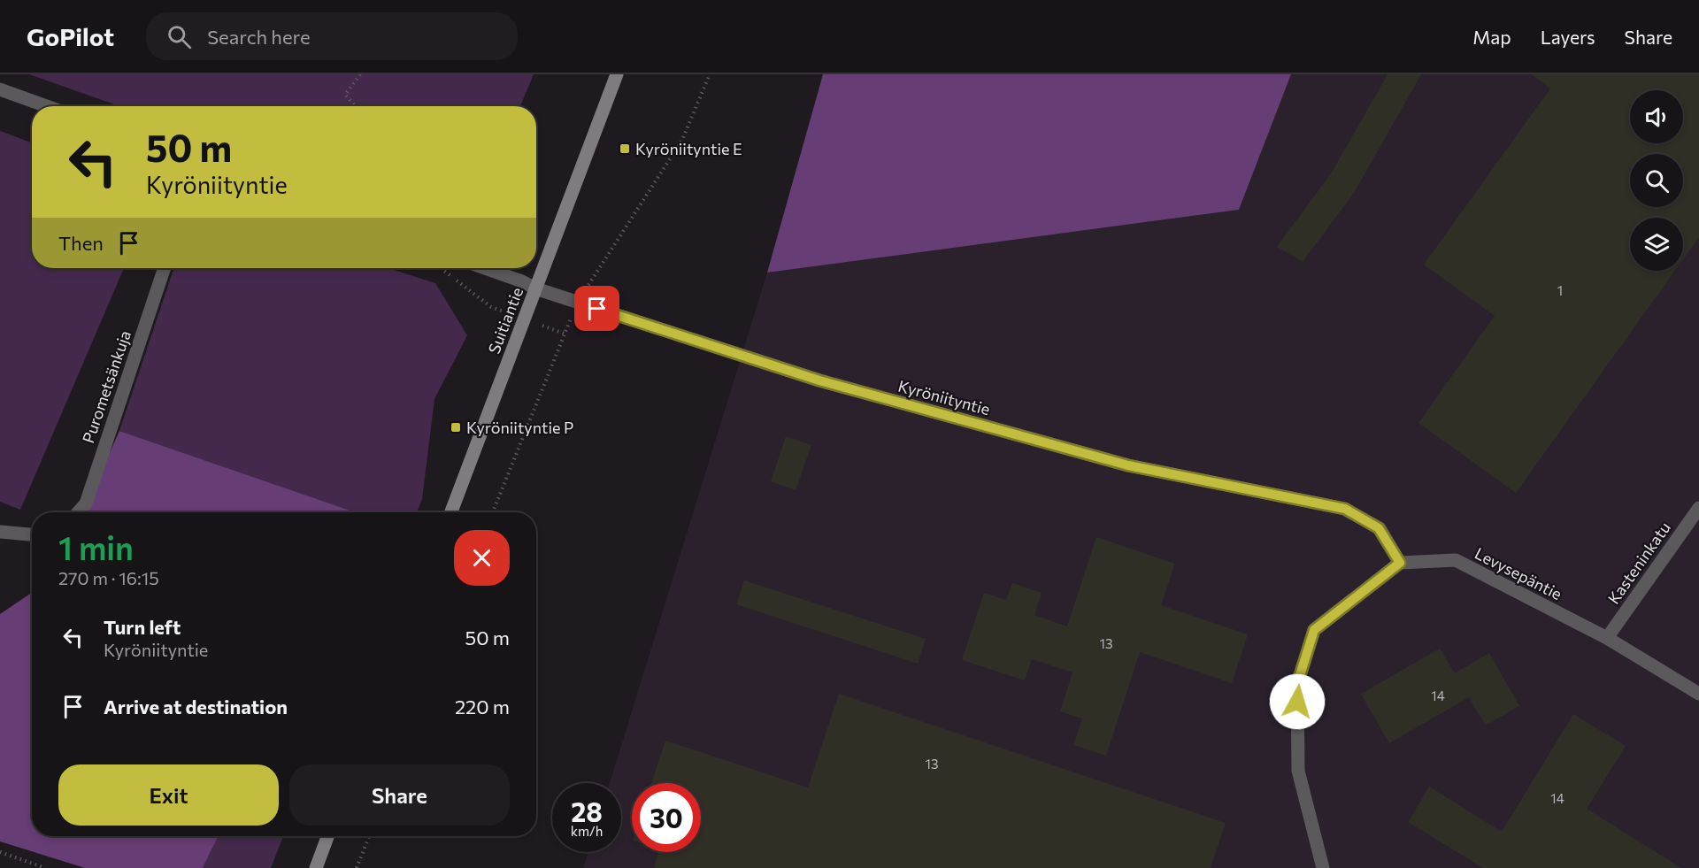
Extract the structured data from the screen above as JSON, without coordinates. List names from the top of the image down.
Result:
{
  "streets": {
    "main road": ["Suitiantie"],
    "street": [
      "Purometsänkuja",
      "Kyröniityntie",
      "Kasteninkatu",
      "Levysepäntie"
    ]
  },
  "crossings": [
    ["Suitiantie", "Kyröniityntie"],
    ["Kyröniityntie", "Levysepäntie"],
    ["Kasteninkatu", "Levysepäntie"]
  ],
  "places": {
    "transit": ["Kyröniityntie E", "Kyröniityntie P"]
  },
  "house_numbers": [
    "1",
    "13",
    "14",
    "13",
    "14"
  ],
  "page": {
    "header": "GoPilot",
    "search": "Search here",
    "nav": ["Map", "Layers", "Share"],
    "turn": ["50 m", "Kyröniityntie"],
    "then": "Then",
    "heading": ["1 min", "270 m · 16:15"],
    "list": [
      {
        "name": "Turn left",
        "note": "Kyröniityntie",
        "value": "50 m"
      },
      {
        "name": "Arrive at destination",
        "value": "220 m"
      }
    ],
    "buttons": ["Exit", "Share"],
    "speed": "28 km/h",
    "limit": "30"
  }
}
